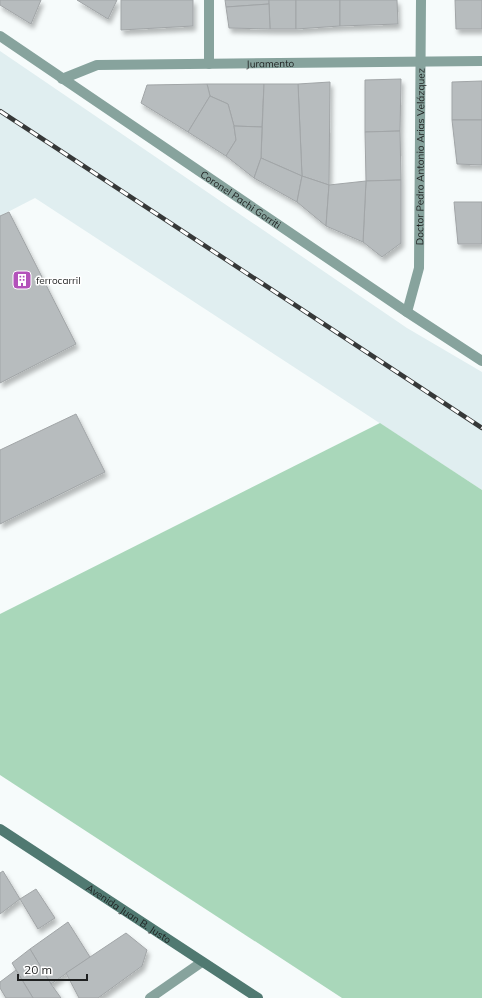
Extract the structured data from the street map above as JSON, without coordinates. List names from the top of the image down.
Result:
{
  "streets": {
    "street": [
      "Juramento",
      "Doctor Pedro Antonio Arias Velázquez",
      "Coronel Pachi Gorriti",
      "Avenida Juan B. Justo"
    ]
  },
  "crossings": [
    ["Juramento", "Doctor Pedro Antonio Arias Velázquez"],
    ["Juramento", "Coronel Pachi Gorriti"],
    ["Doctor Pedro Antonio Arias Velázquez", "Coronel Pachi Gorriti"]
  ],
  "places": {
    "building": ["ferrocarril"]
  },
  "scale_bar": "20 m"
}
